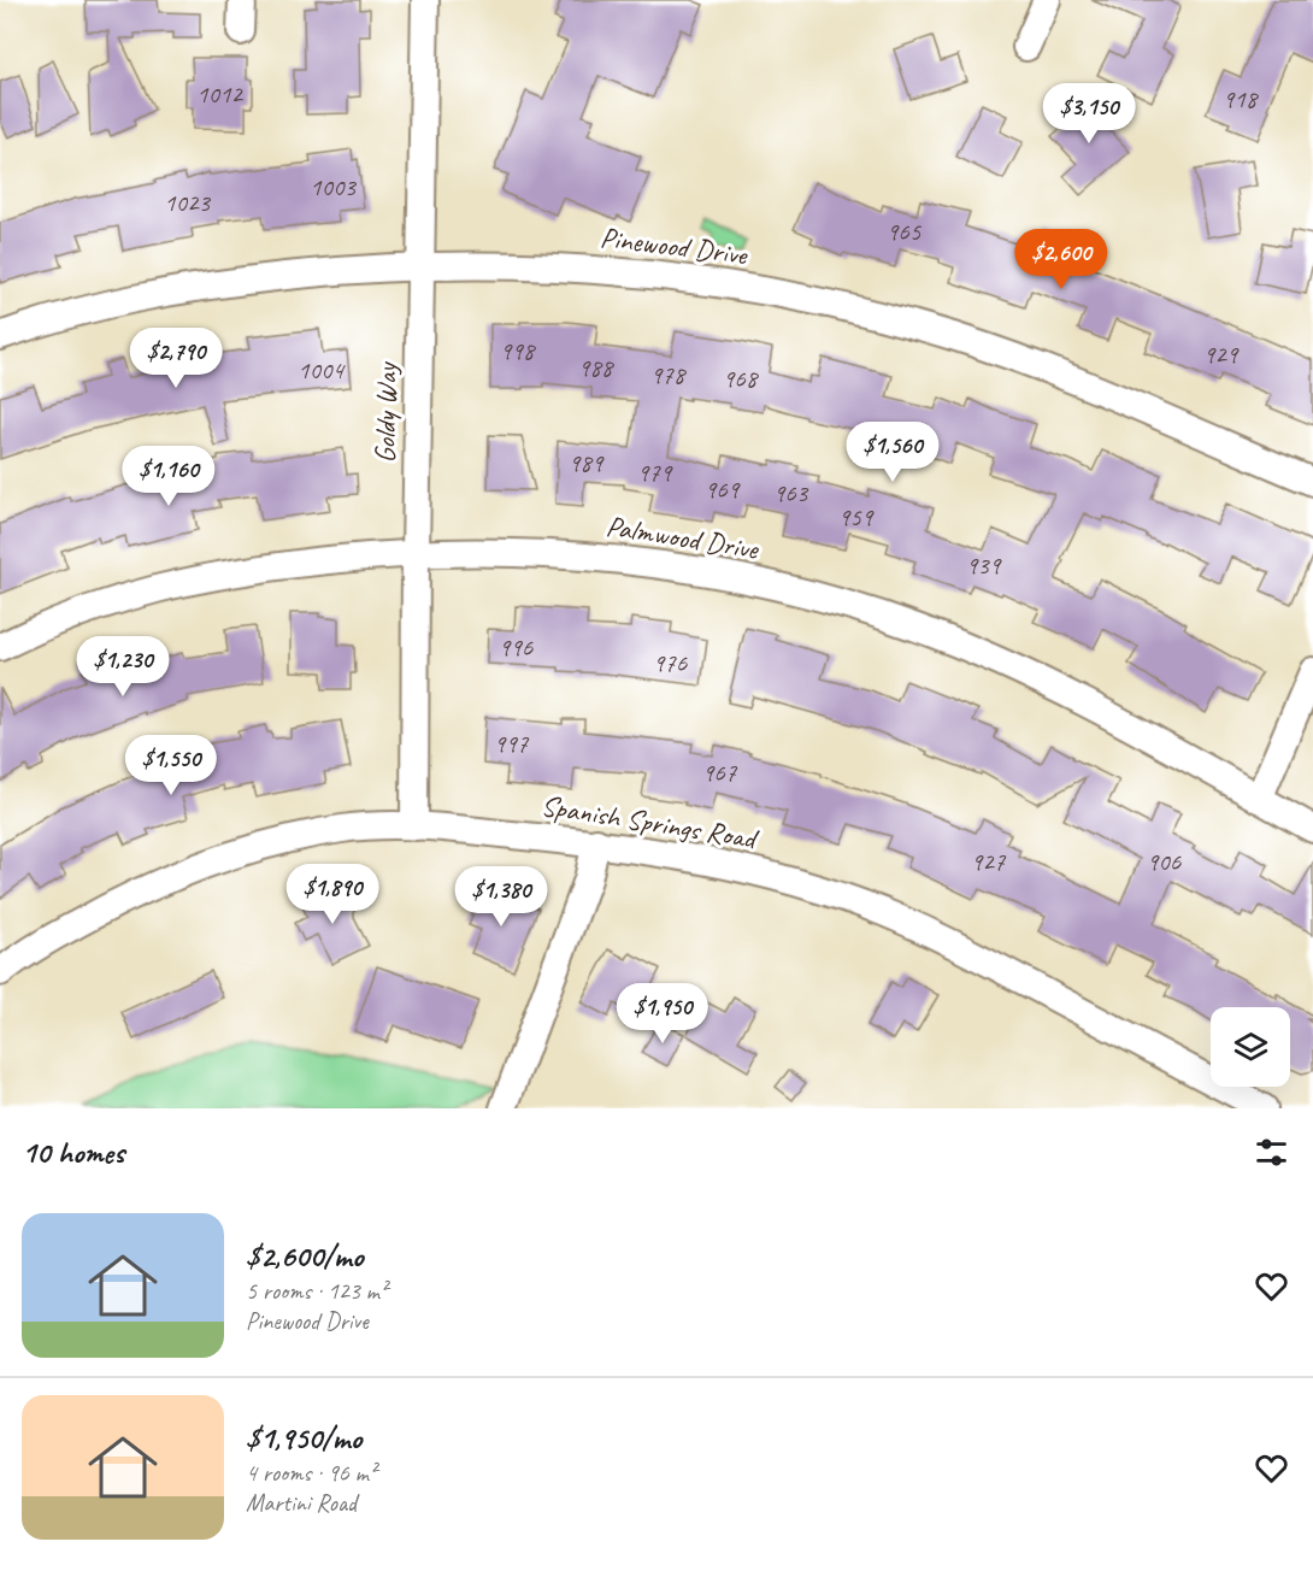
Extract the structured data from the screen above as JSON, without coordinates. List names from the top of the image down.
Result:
{
  "streets": {
    "street": [
      "Pinewood Drive",
      "Goldy Way",
      "Palmwood Drive",
      "Spanish Springs Road"
    ]
  },
  "crossings": [
    ["Pinewood Drive", "Goldy Way"],
    ["Goldy Way", "Palmwood Drive"],
    ["Goldy Way", "Spanish Springs Road"]
  ],
  "house_numbers": [
    "1012",
    "918",
    "1003",
    "1023",
    "965",
    "998",
    "929",
    "988",
    "1004",
    "978",
    "968",
    "989",
    "979",
    "969",
    "963",
    "959",
    "939",
    "996",
    "976",
    "997",
    "967",
    "927",
    "906"
  ],
  "page": {
    "price": [
      "$3,150",
      "$2,600",
      "$2,790",
      "$1,560",
      "$1,160",
      "$1,230",
      "$1,550",
      "$1,890",
      "$1,380",
      "$1,950"
    ],
    "heading": "10 homes",
    "list": [
      {
        "name": "$2,600/mo",
        "note": "5 rooms · 123 m² · Pinewood Drive"
      },
      {
        "name": "$1,950/mo",
        "note": "4 rooms · 96 m² · Martini Road"
      }
    ]
  }
}
